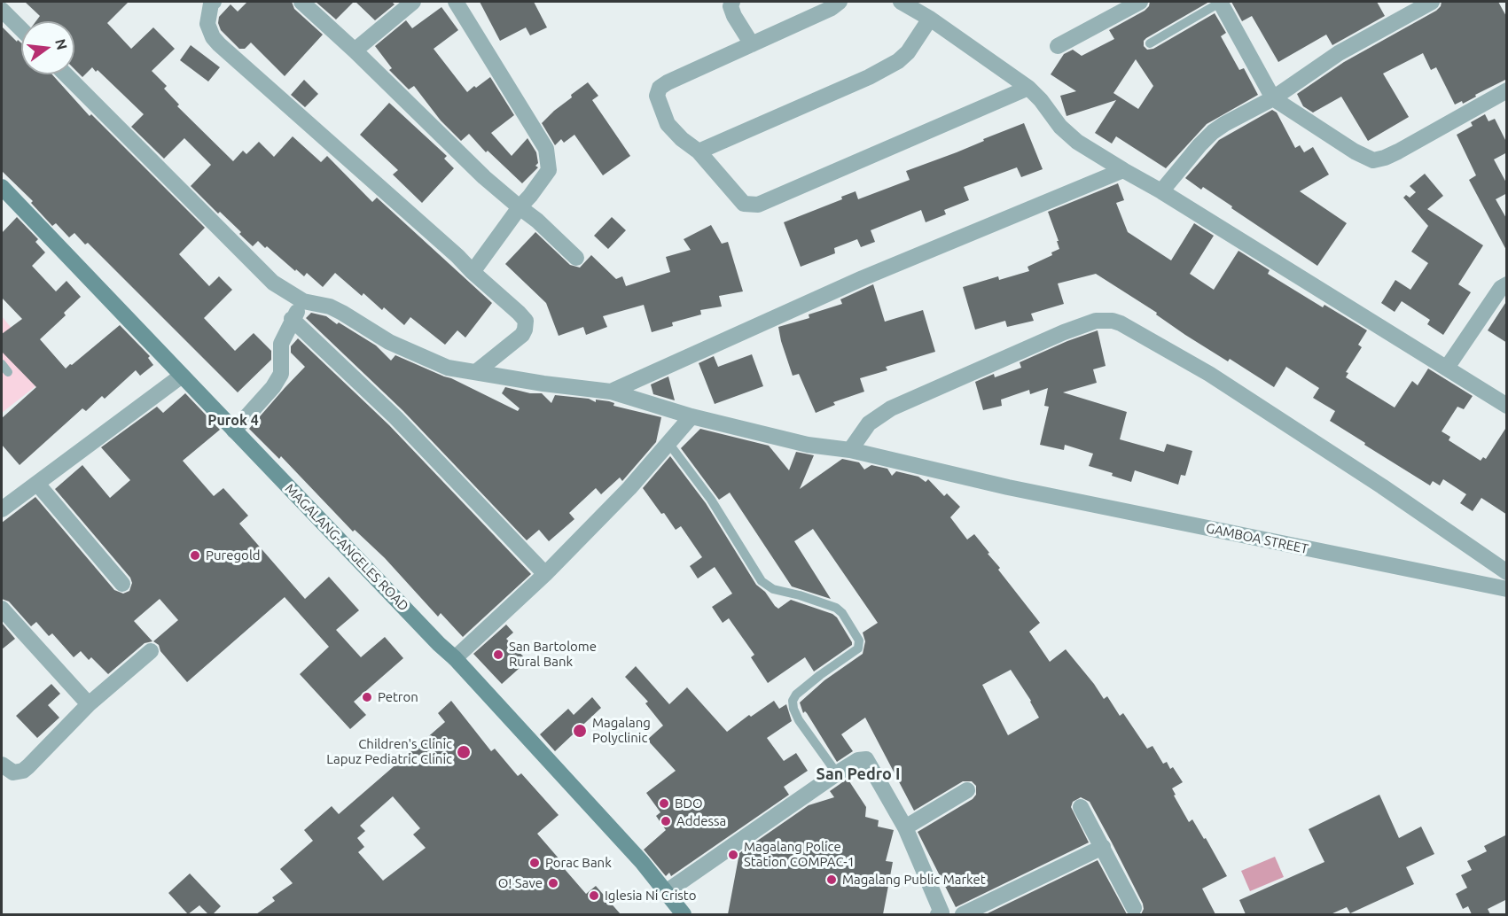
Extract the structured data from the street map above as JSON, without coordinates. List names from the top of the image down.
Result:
{
  "streets": {
    "main road": ["MAGALANG-ANGELES ROAD"],
    "street": ["GAMBOA STREET"]
  },
  "districts": ["Purok 4", "San Pedro I"],
  "places": [
    "Puregold",
    "San Bartolome Rural Bank",
    "Petron",
    "Magalang Polyclinic",
    "Children's Clinic Lapuz Pediatric Clinic",
    "BDO",
    "Addessa",
    "Magalang Police Station COMPAC-1",
    "Porac Bank",
    "Magalang Public Market",
    "O! Save",
    "Iglesia Ni Cristo"
  ],
  "north": "right"
}
